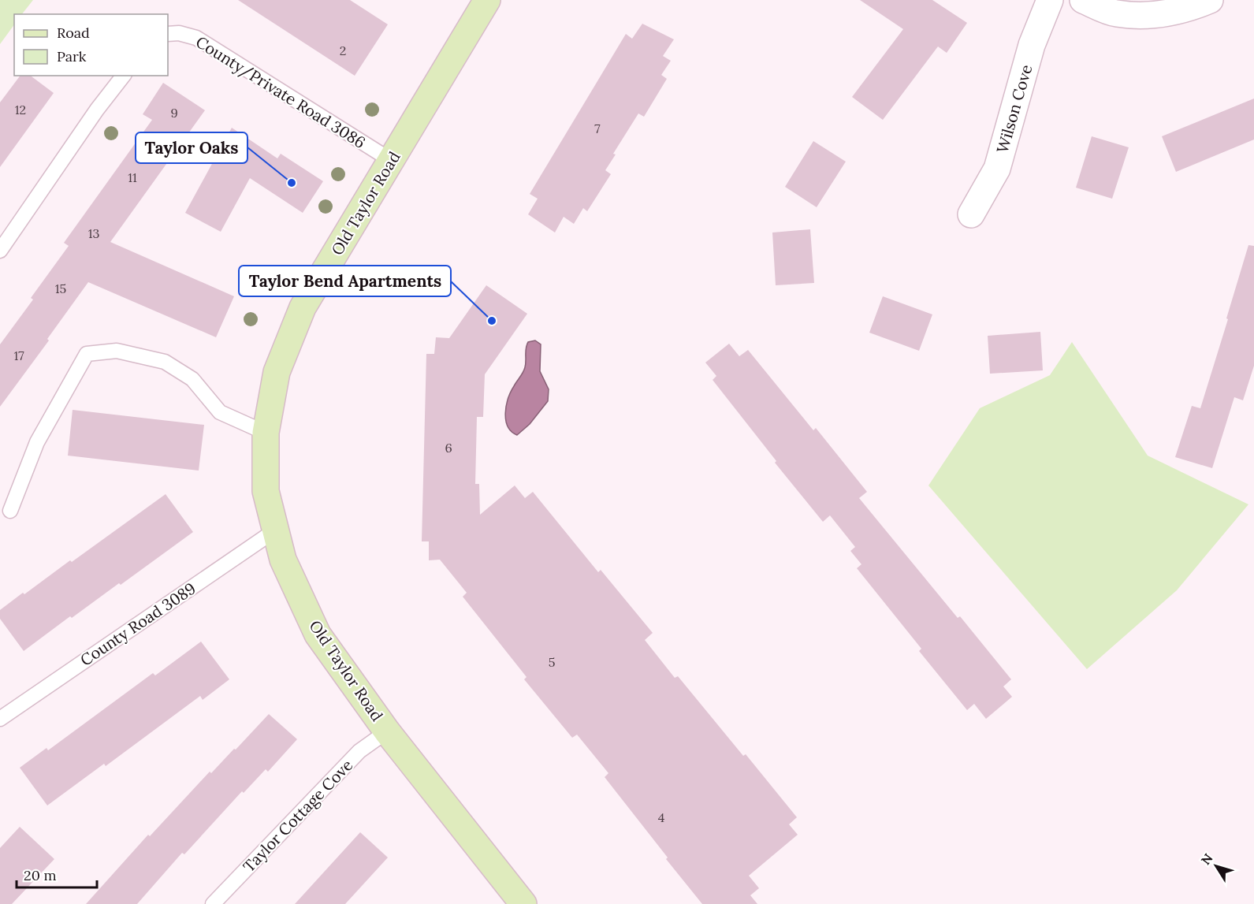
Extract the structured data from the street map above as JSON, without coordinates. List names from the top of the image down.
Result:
{
  "streets": {
    "street": ["Wilson Cove", "Old Taylor Road"],
    "lane": ["County/Private Road 3086", "County Road 3089", "Taylor Cottage Cove"]
  },
  "crossings": [
    ["County/Private Road 3086", "Old Taylor Road"],
    ["Old Taylor Road", "County Road 3089"],
    ["Old Taylor Road", "Taylor Cottage Cove"]
  ],
  "places": ["Taylor Oaks", "Taylor Bend Apartments"],
  "house_numbers": [
    "2",
    "12",
    "9",
    "7",
    "11",
    "13",
    "15",
    "17",
    "6",
    "5",
    "4"
  ],
  "legend": ["Road", "Park"],
  "scale_bar": "20 m",
  "north": "top left"
}
